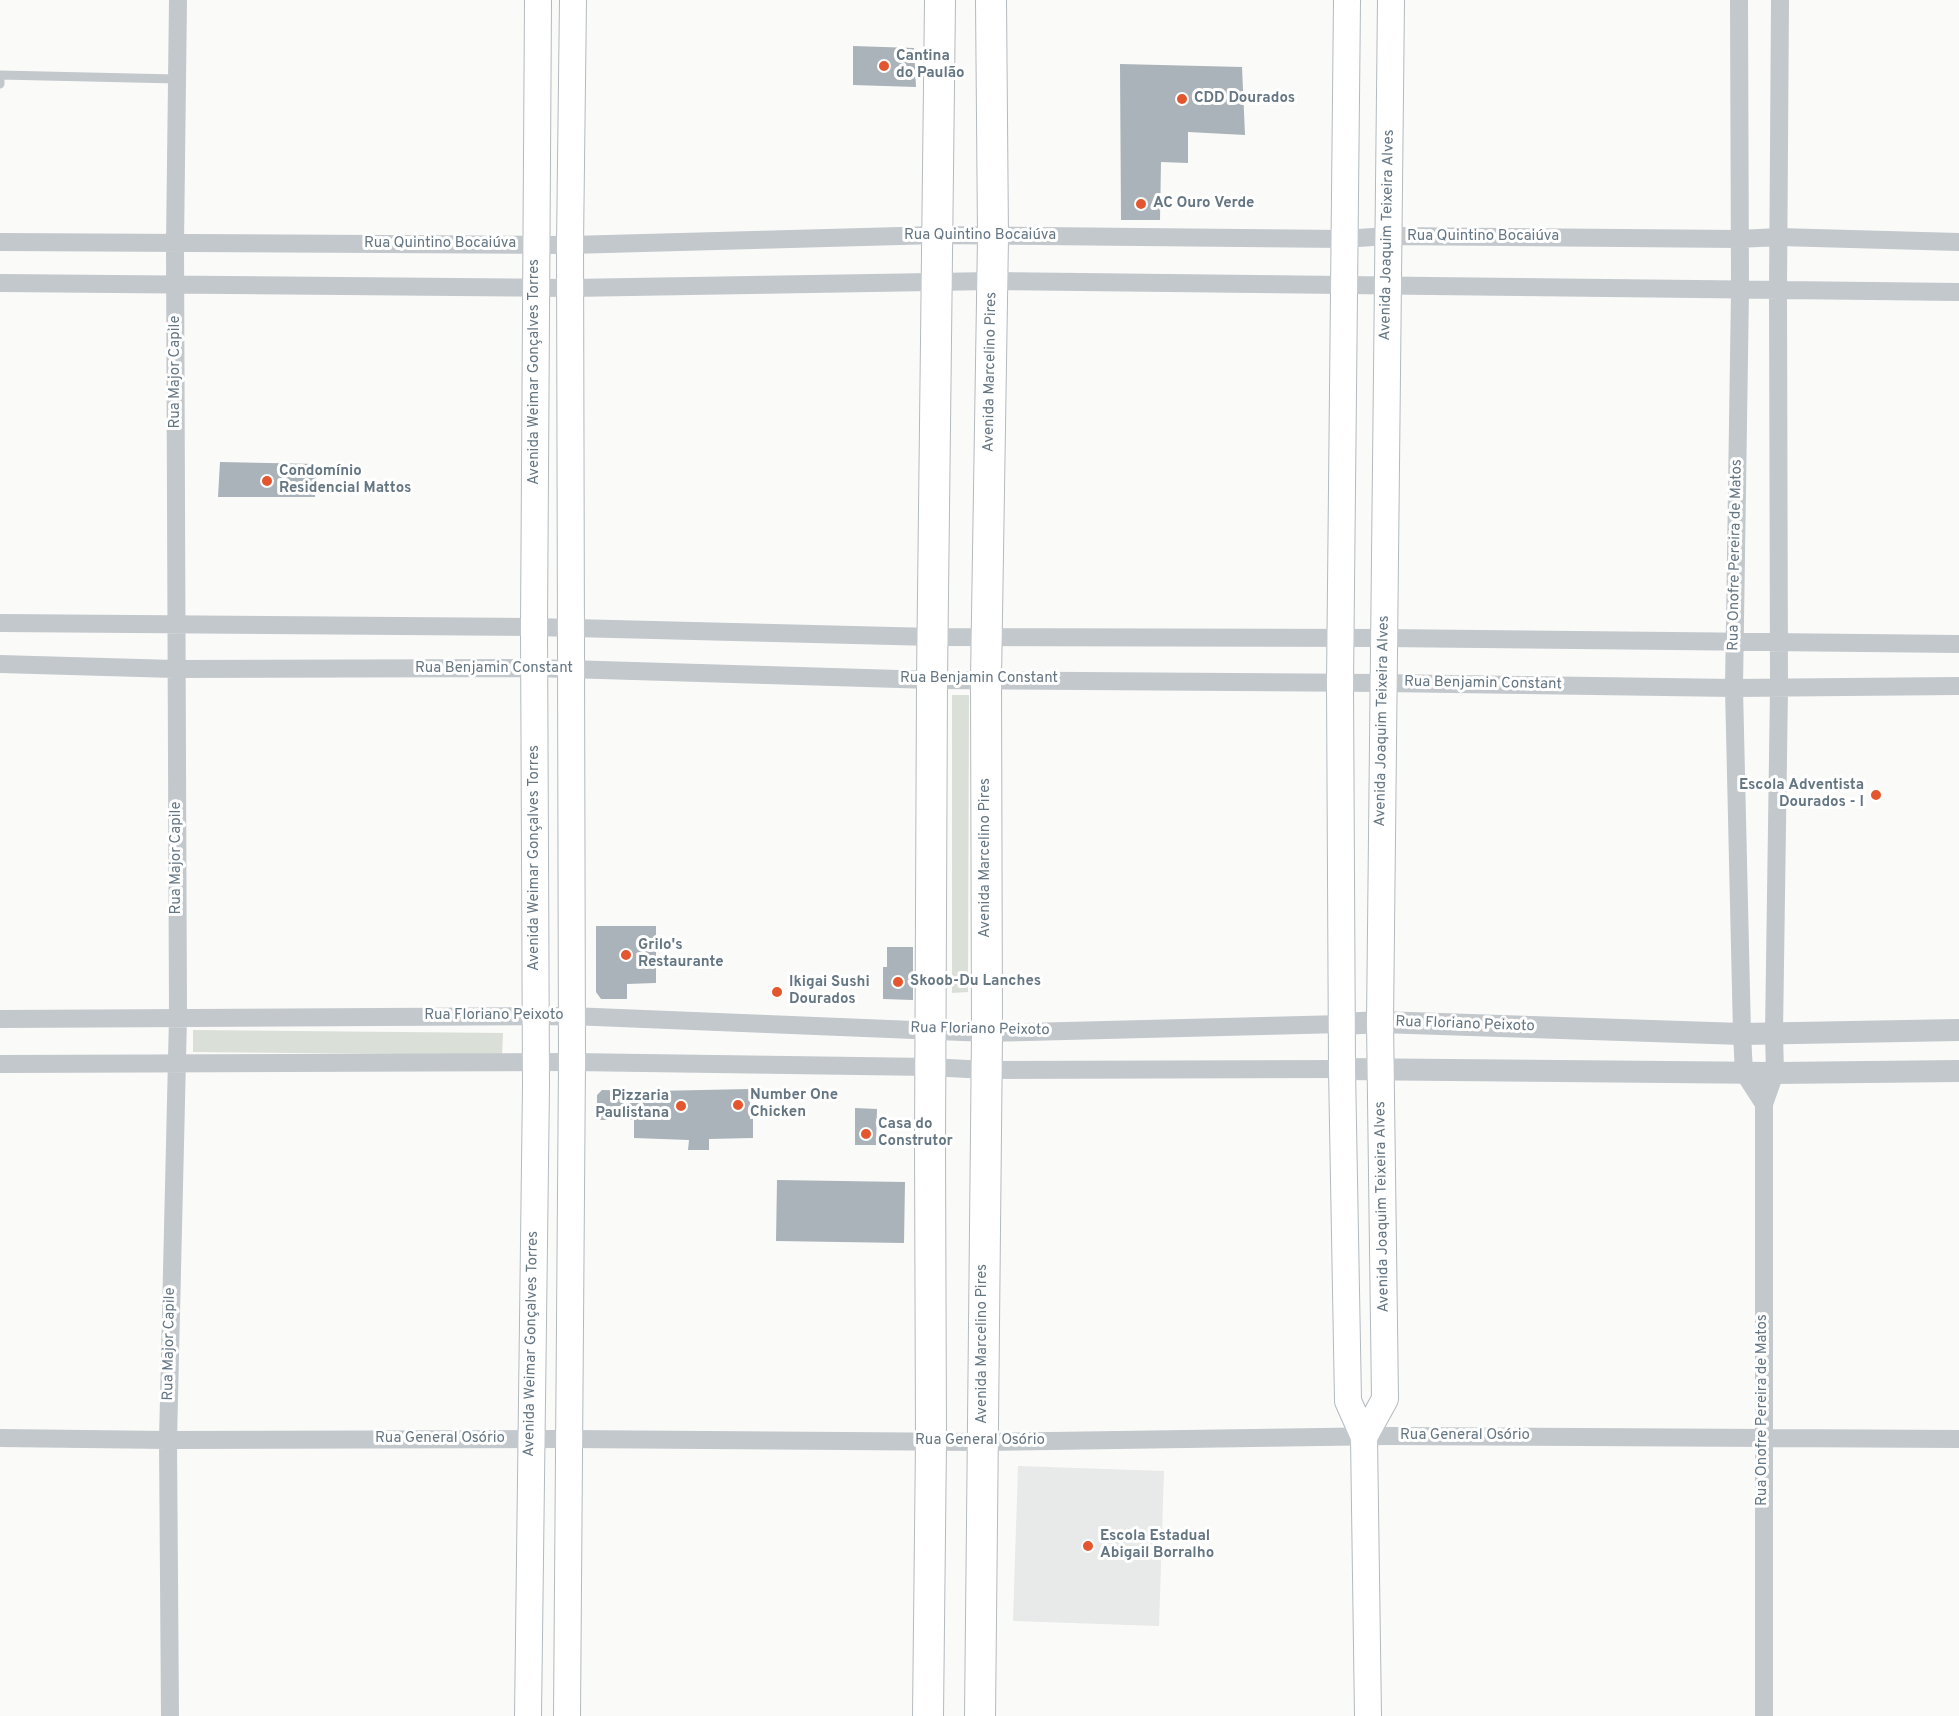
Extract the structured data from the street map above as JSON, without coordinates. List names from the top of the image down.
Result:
{
  "streets": {
    "main road": ["Avenida Joaquim Teixeira Alves", "Avenida Weimar Gonçalves Torres", "Avenida Marcelino Pires"],
    "street": [
      "Rua Quintino Bocaiúva",
      "Rua Major Capile",
      "Rua Onofre Pereira de Matos",
      "Rua Benjamin Constant",
      "Rua Floriano Peixoto",
      "Rua General Osório"
    ]
  },
  "crossings": [
    ["Avenida Joaquim Teixeira Alves", "Rua Quintino Bocaiúva"],
    ["Avenida Joaquim Teixeira Alves", "Rua Benjamin Constant"],
    ["Avenida Joaquim Teixeira Alves", "Rua Floriano Peixoto"],
    ["Avenida Joaquim Teixeira Alves", "Rua General Osório"],
    ["Rua Quintino Bocaiúva", "Rua Major Capile"],
    ["Rua Quintino Bocaiúva", "Avenida Weimar Gonçalves Torres"],
    ["Rua Quintino Bocaiúva", "Avenida Marcelino Pires"],
    ["Rua Quintino Bocaiúva", "Rua Onofre Pereira de Matos"],
    ["Rua Major Capile", "Rua Benjamin Constant"],
    ["Rua Major Capile", "Rua Floriano Peixoto"],
    ["Rua Major Capile", "Rua General Osório"],
    ["Avenida Weimar Gonçalves Torres", "Rua Benjamin Constant"],
    ["Avenida Weimar Gonçalves Torres", "Rua Floriano Peixoto"],
    ["Avenida Weimar Gonçalves Torres", "Rua General Osório"],
    ["Avenida Marcelino Pires", "Rua Benjamin Constant"],
    ["Avenida Marcelino Pires", "Rua Floriano Peixoto"],
    ["Avenida Marcelino Pires", "Rua General Osório"],
    ["Rua Onofre Pereira de Matos", "Rua Benjamin Constant"],
    ["Rua Onofre Pereira de Matos", "Rua Floriano Peixoto"],
    ["Rua Onofre Pereira de Matos", "Rua General Osório"]
  ],
  "places": [
    "Cantina do Paulão",
    "CDD Dourados",
    "AC Ouro Verde",
    "Condomínio Residencial Mattos",
    "Escola Adventista Dourados - I",
    "Grilo's Restaurante",
    "Skoob-Du Lanches",
    "Ikigai Sushi Dourados",
    "Number One Chicken",
    "Pizzaria Paulistana",
    "Casa do Construtor",
    "Escola Estadual Abigail Borralho"
  ]
}
